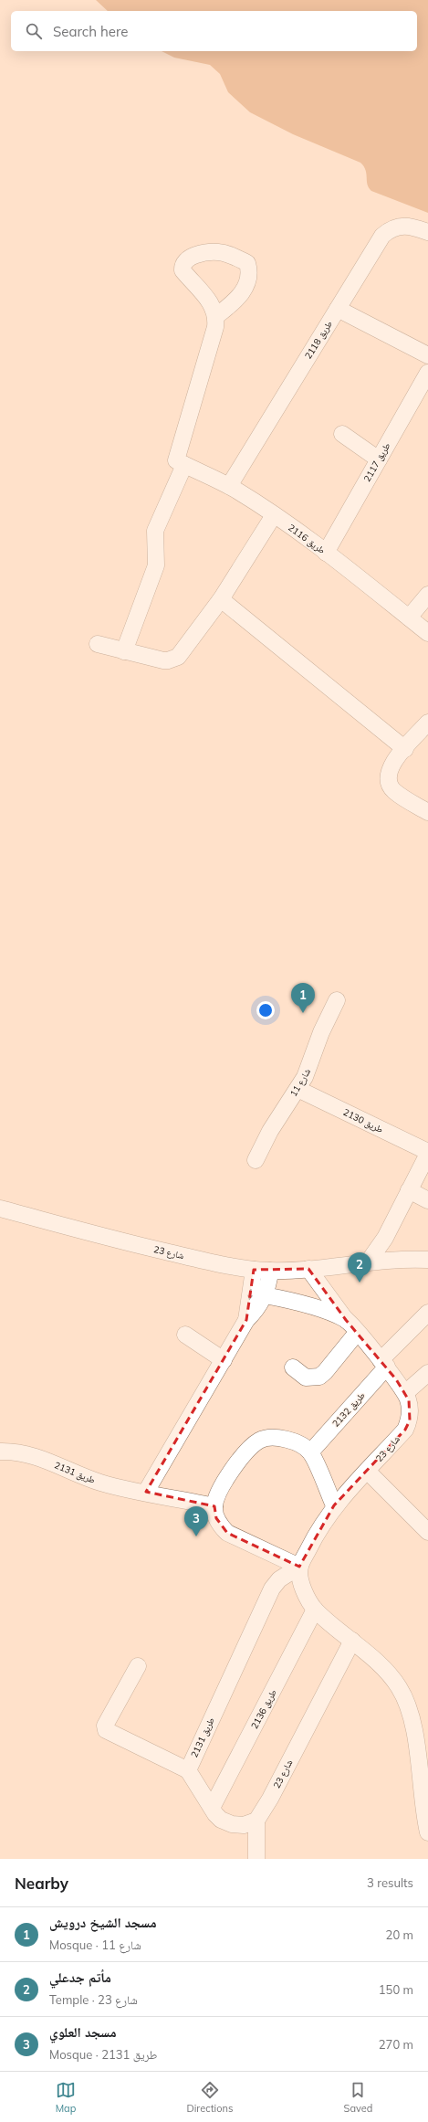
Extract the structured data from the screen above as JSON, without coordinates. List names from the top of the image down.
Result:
{
  "streets": {
    "street": [
      "طريق 2118",
      "طريق 2117",
      "طريق 2116",
      "شارع 11",
      "طريق 2130",
      "شارع 23",
      "طريق 2132",
      "طريق 2131",
      "طريق 2136"
    ]
  },
  "crossings": [
    ["طريق 2118", "طريق 2116"],
    ["طريق 2117", "طريق 2116"],
    ["شارع 11", "طريق 2130"],
    ["طريق 2130", "شارع 23"],
    ["شارع 23", "طريق 2132"],
    ["شارع 23", "طريق 2131"],
    ["طريق 2132", "طريق 2131"]
  ],
  "page": {
    "search": "Search here",
    "pins": ["1", "2", "3"],
    "heading": ["Nearby", "3 results"],
    "list": [
      {
        "mark": "1",
        "name": "مسجد الشيخ درويش",
        "note": "Mosque · شارع 11",
        "value": "20 m"
      },
      {
        "mark": "2",
        "name": "مأتم جدعلي",
        "note": "Temple · شارع 23",
        "value": "150 m"
      },
      {
        "mark": "3",
        "name": "مسجد العلوي",
        "note": "Mosque · طريق 2131",
        "value": "270 m"
      }
    ],
    "nav": ["Map", "Directions", "Saved"]
  }
}
